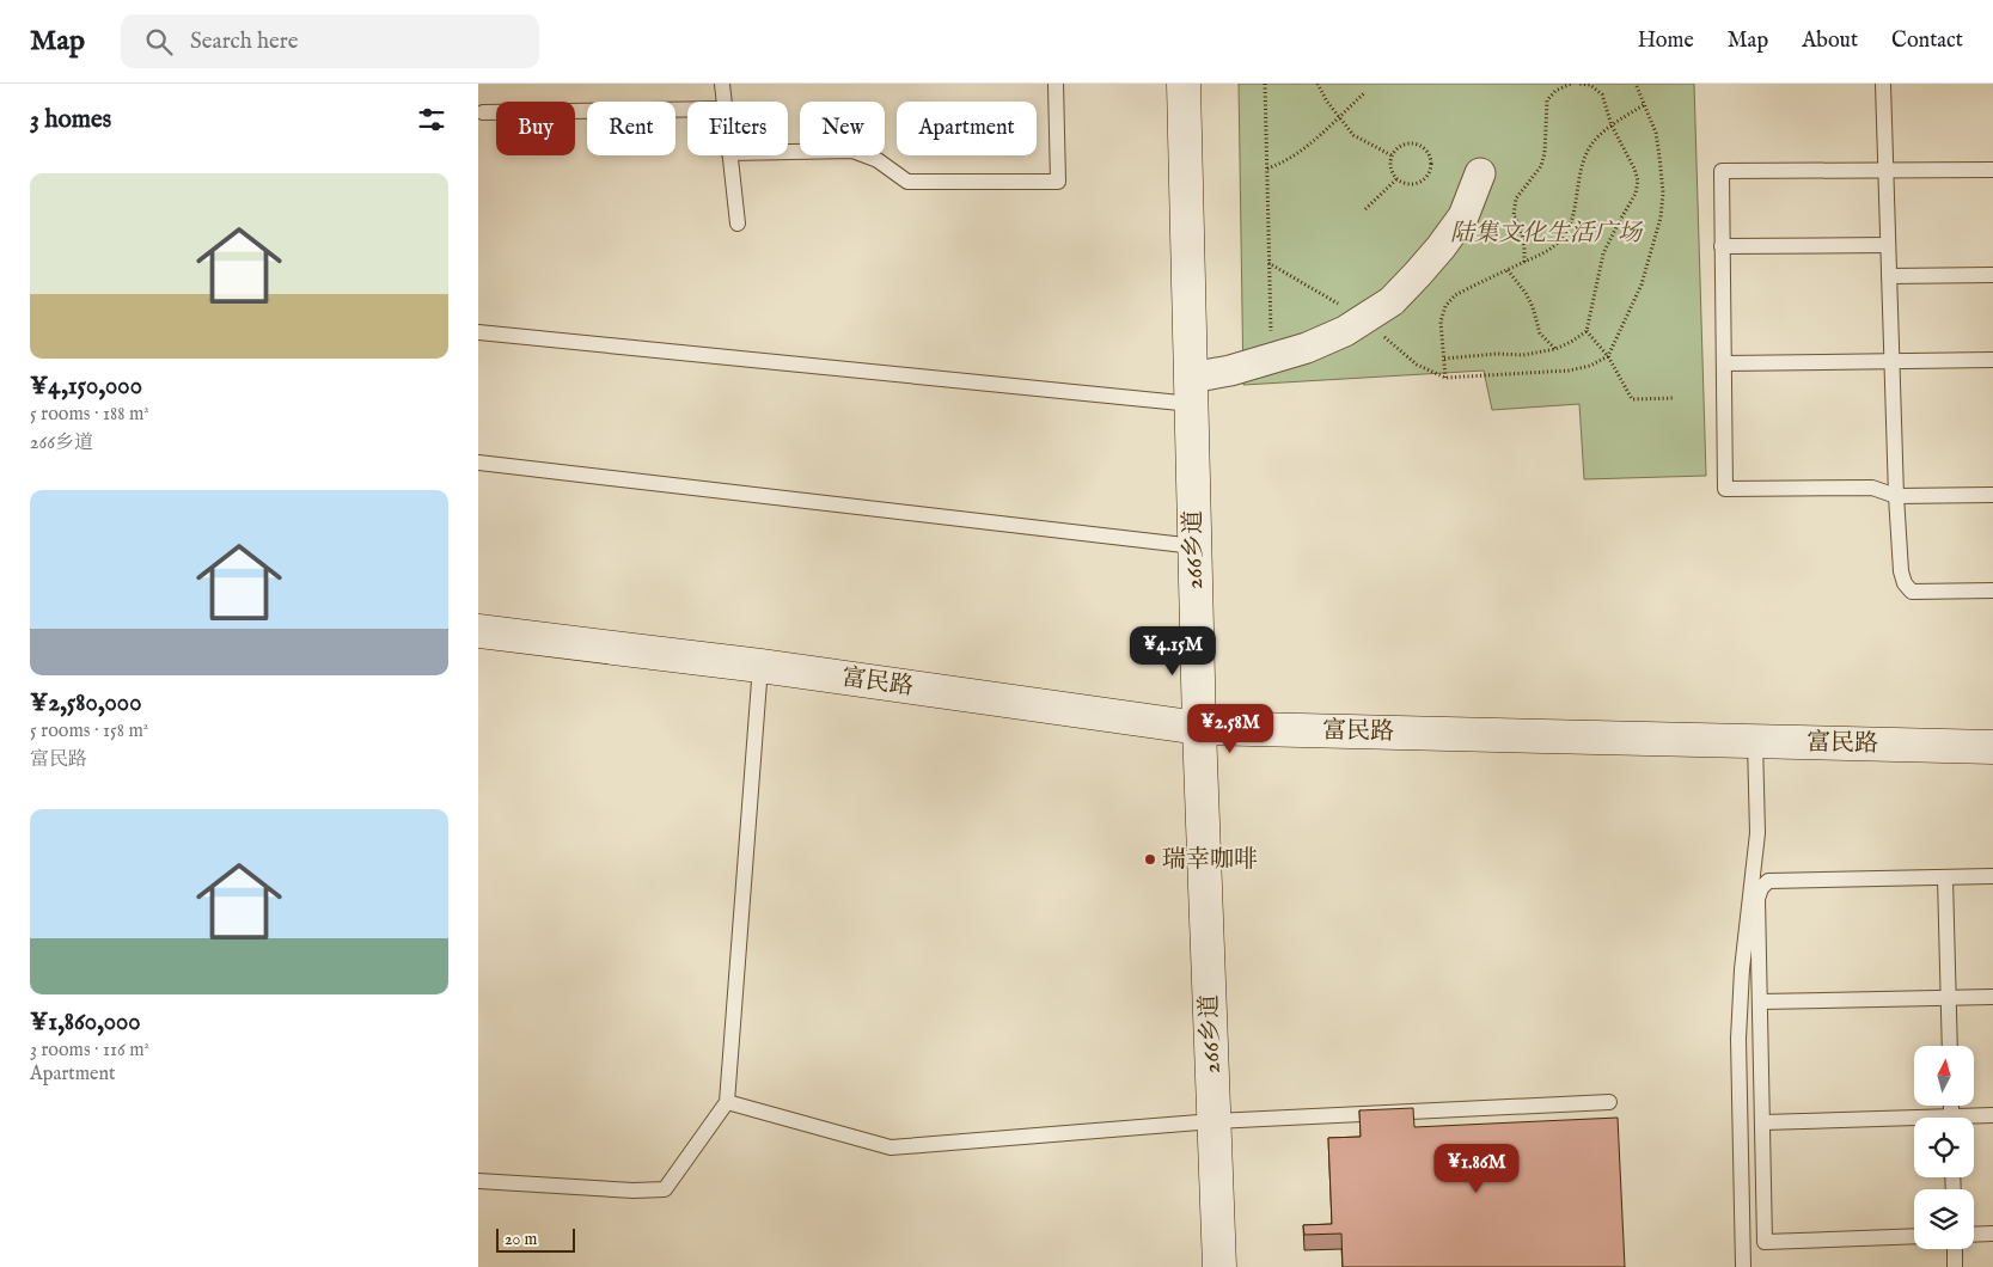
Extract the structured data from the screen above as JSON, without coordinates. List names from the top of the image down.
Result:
{
  "streets": {
    "street": ["266乡道", "富民路"]
  },
  "crossings": [
    ["266乡道", "富民路"]
  ],
  "parks": ["陆集文化生活广场"],
  "places": ["瑞幸咖啡"],
  "scale_bar": "20 m",
  "north": "top",
  "page": {
    "header": "Map",
    "search": "Search here",
    "nav": [
      "Home",
      "Map",
      "About",
      "Contact"
    ],
    "heading": "3 homes",
    "chip": [
      "Buy",
      "Rent",
      "Filters",
      "New",
      "Apartment"
    ],
    "list": [
      {
        "name": "¥4,150,000",
        "note": "5 rooms · 188 m² · 266乡道"
      },
      {
        "name": "¥2,580,000",
        "note": "5 rooms · 158 m² · 富民路"
      },
      {
        "name": "¥1,860,000",
        "note": "3 rooms · 116 m² · Apartment"
      }
    ],
    "price": ["¥4.15M", "¥2.58M", "¥1.86M"],
    "scale": "20 m"
  }
}
